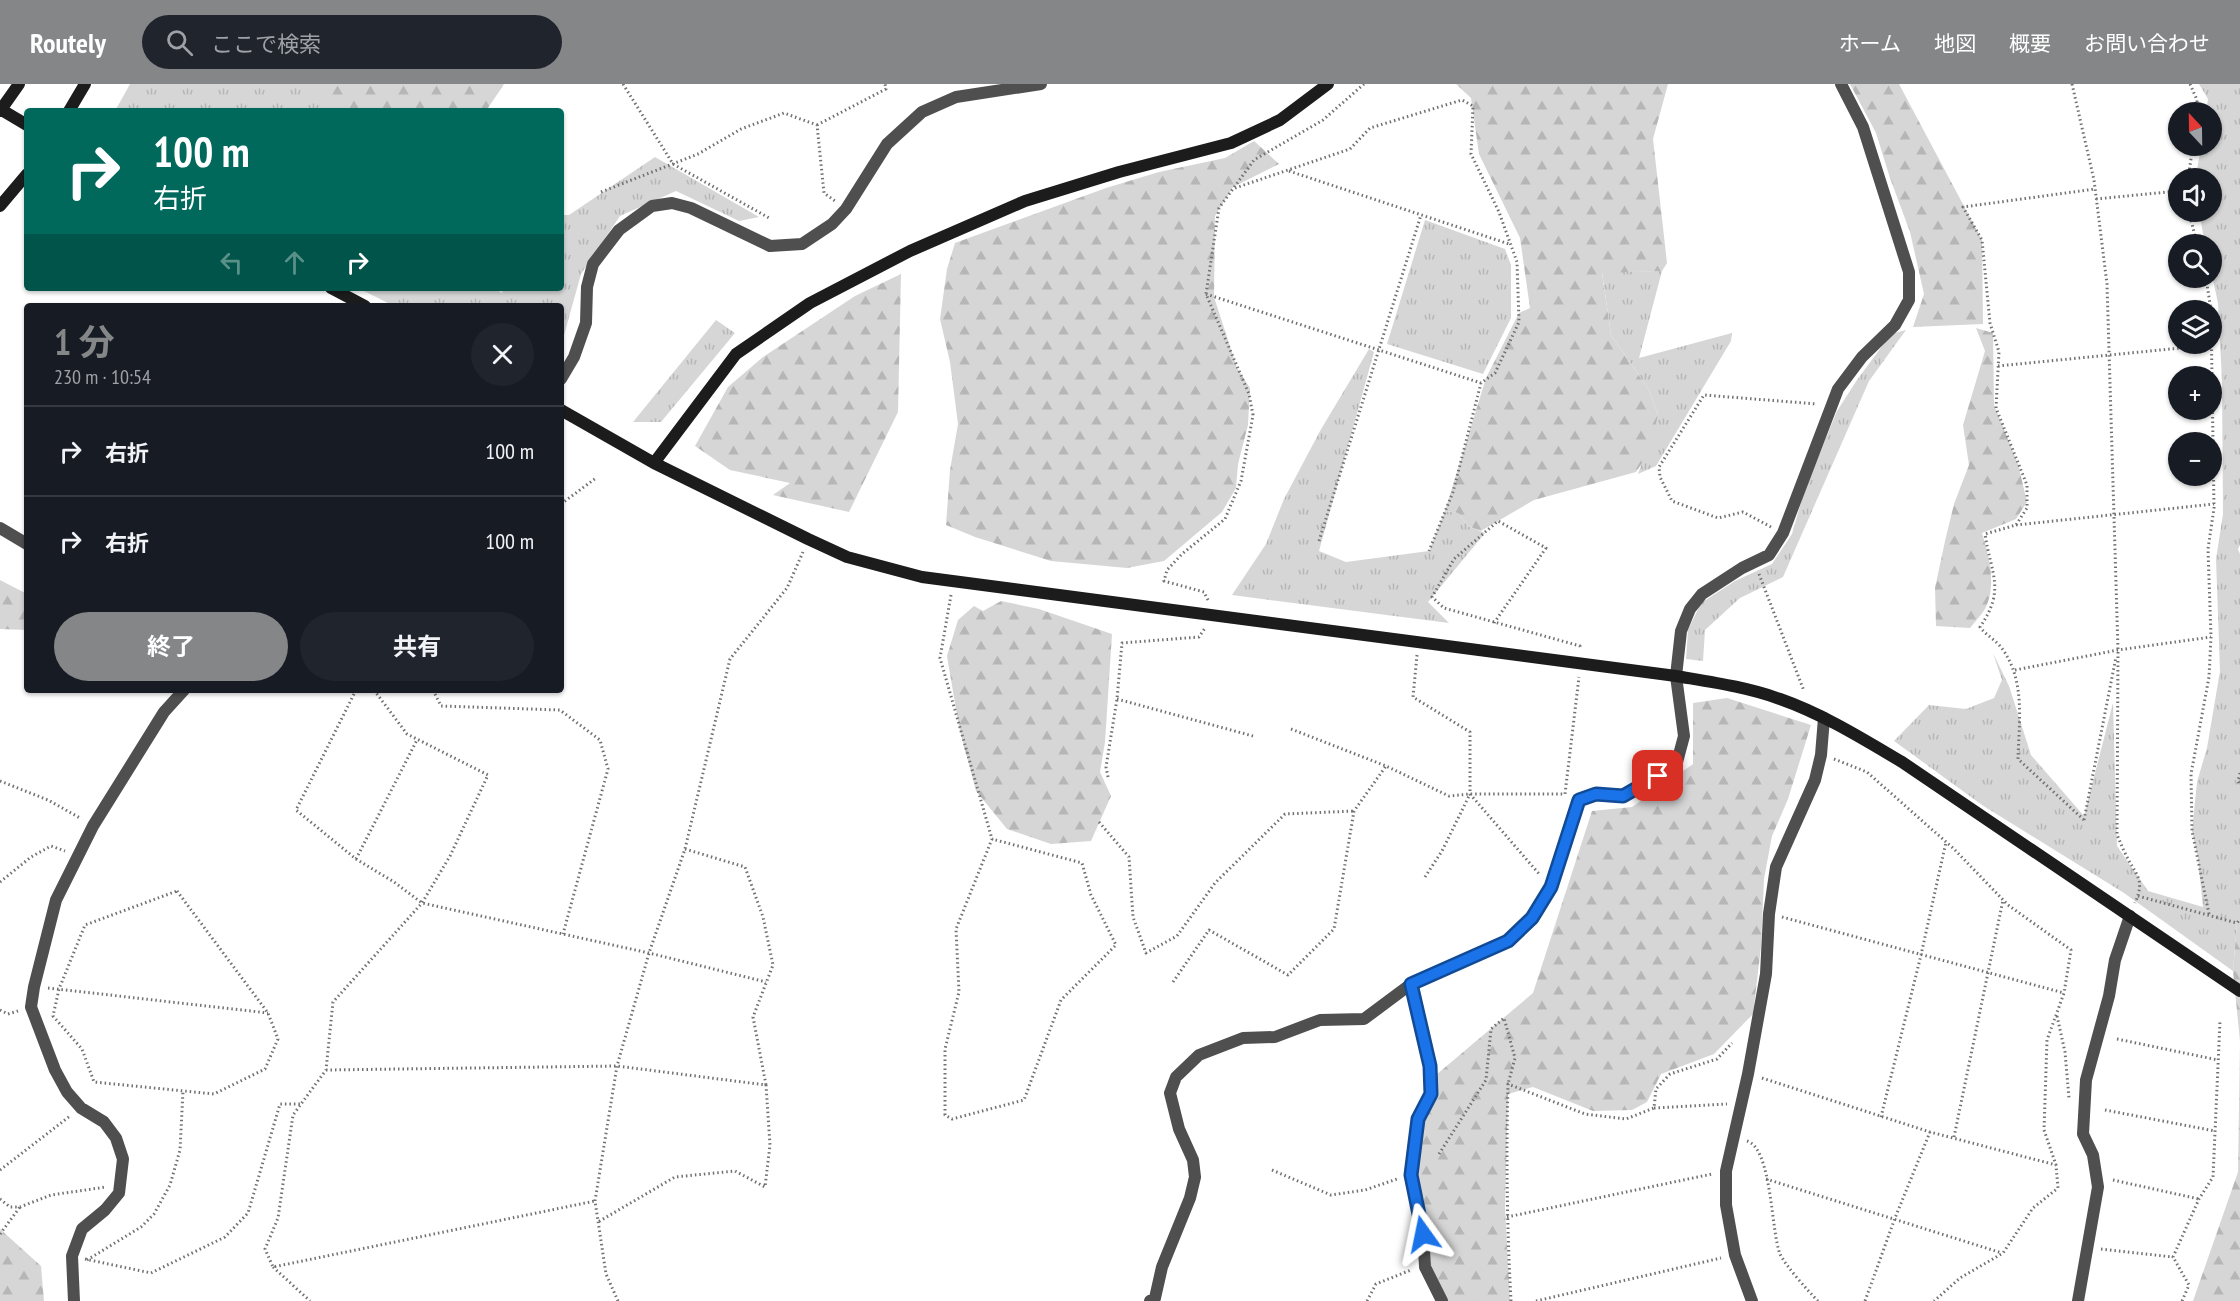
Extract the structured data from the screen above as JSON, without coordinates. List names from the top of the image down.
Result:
{
  "north": "top",
  "page": {
    "header": "Routely",
    "search": "ここで検索",
    "nav": [
      "ホーム",
      "地図",
      "概要",
      "お問い合わせ"
    ],
    "map_buttons": ["+", "−"],
    "turn": ["100 m", "右折"],
    "heading": ["1 分", "230 m · 10:54"],
    "list": [
      {
        "name": "右折",
        "value": "100 m"
      },
      {
        "name": "右折",
        "value": "100 m"
      }
    ],
    "buttons": ["終了", "共有"]
  }
}
